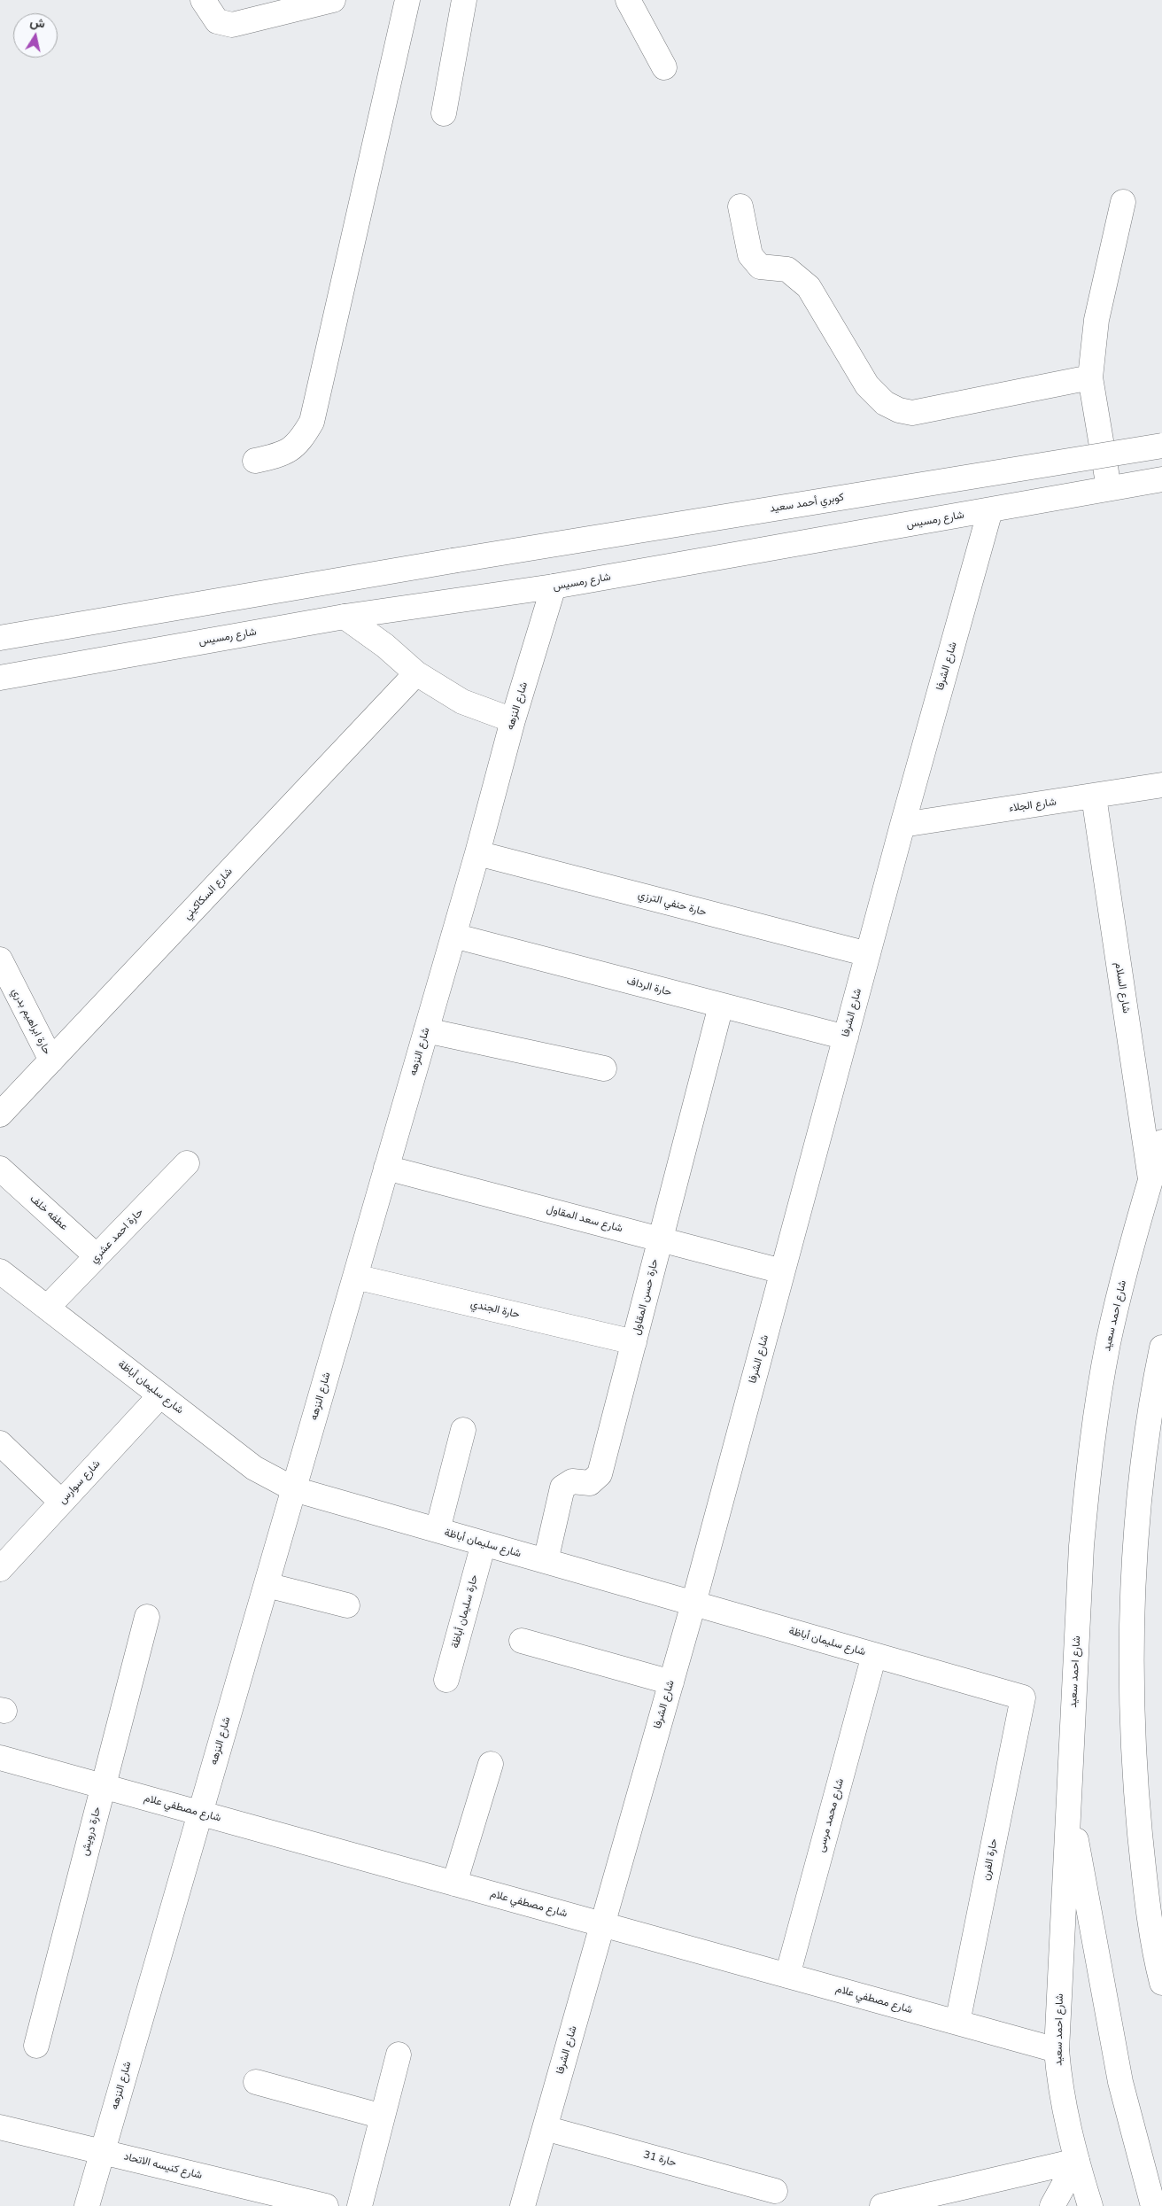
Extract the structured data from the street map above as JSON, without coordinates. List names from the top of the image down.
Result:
{
  "streets": {
    "street": [
      "كوبري أحمد سعيد",
      "شارع رمسيس",
      "شارع الشرفا",
      "شارع النزهه",
      "شارع الجلاء",
      "شارع السكاكيني",
      "حارة حنفي الترزي",
      "حارة الرداف",
      "شارع السلام",
      "حارة ابراهيم بدري",
      "عطفه خلف",
      "شارع سعد المقاول",
      "حارة احمد عشري",
      "حارة حسن المقاول",
      "حارة الجندي",
      "شارع احمد سعيد",
      "شارع سليمان أباظة",
      "شارع سوارس",
      "حارة سليمان أباظة",
      "شارع مصطفي علام",
      "شارع محمد مرسى",
      "حارة درويش",
      "حارة الفرن",
      "حارة 31",
      "شارع كنيسه الاتحاد"
    ]
  },
  "crossings": [
    ["شارع رمسيس", "شارع الشرفا"],
    ["شارع رمسيس", "شارع النزهه"],
    ["شارع الشرفا", "شارع الجلاء"],
    ["شارع الشرفا", "حارة حنفي الترزي"],
    ["شارع الشرفا", "حارة الرداف"],
    ["شارع الشرفا", "شارع سعد المقاول"],
    ["شارع الشرفا", "شارع سليمان أباظة"],
    ["شارع الشرفا", "شارع مصطفي علام"],
    ["شارع الشرفا", "حارة 31"],
    ["شارع النزهه", "حارة حنفي الترزي"],
    ["شارع النزهه", "حارة الرداف"],
    ["شارع النزهه", "شارع سعد المقاول"],
    ["شارع النزهه", "حارة الجندي"],
    ["شارع النزهه", "شارع سليمان أباظة"],
    ["شارع النزهه", "شارع مصطفي علام"],
    ["شارع النزهه", "شارع كنيسه الاتحاد"],
    ["شارع الجلاء", "شارع السلام"],
    ["شارع السكاكيني", "حارة ابراهيم بدري"],
    ["حارة الرداف", "حارة حسن المقاول"],
    ["شارع السلام", "شارع احمد سعيد"],
    ["عطفه خلف", "حارة احمد عشري"],
    ["شارع سعد المقاول", "حارة حسن المقاول"],
    ["حارة احمد عشري", "شارع سليمان أباظة"],
    ["حارة حسن المقاول", "حارة الجندي"],
    ["حارة حسن المقاول", "شارع سليمان أباظة"],
    ["شارع احمد سعيد", "شارع مصطفي علام"],
    ["شارع سليمان أباظة", "شارع سوارس"],
    ["شارع سليمان أباظة", "حارة سليمان أباظة"],
    ["شارع سليمان أباظة", "شارع محمد مرسى"],
    ["شارع سليمان أباظة", "حارة الفرن"],
    ["شارع مصطفي علام", "شارع محمد مرسى"],
    ["شارع مصطفي علام", "حارة درويش"],
    ["شارع مصطفي علام", "حارة الفرن"]
  ],
  "north": "top"
}
